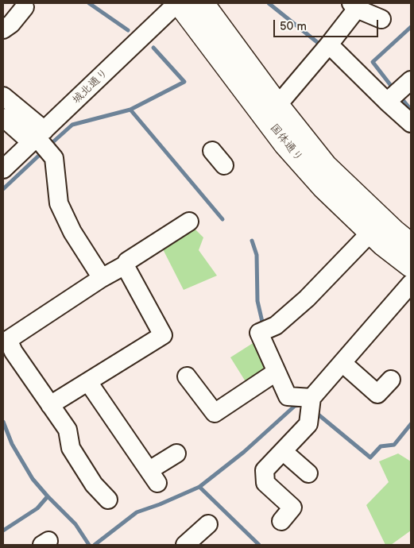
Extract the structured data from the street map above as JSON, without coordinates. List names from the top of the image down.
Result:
{
  "streets": {
    "highway": ["国体通り"],
    "street": ["城北通り"]
  },
  "crossings": [
    ["城北通り", "国体通り"]
  ],
  "scale_bar": "50 m"
}
